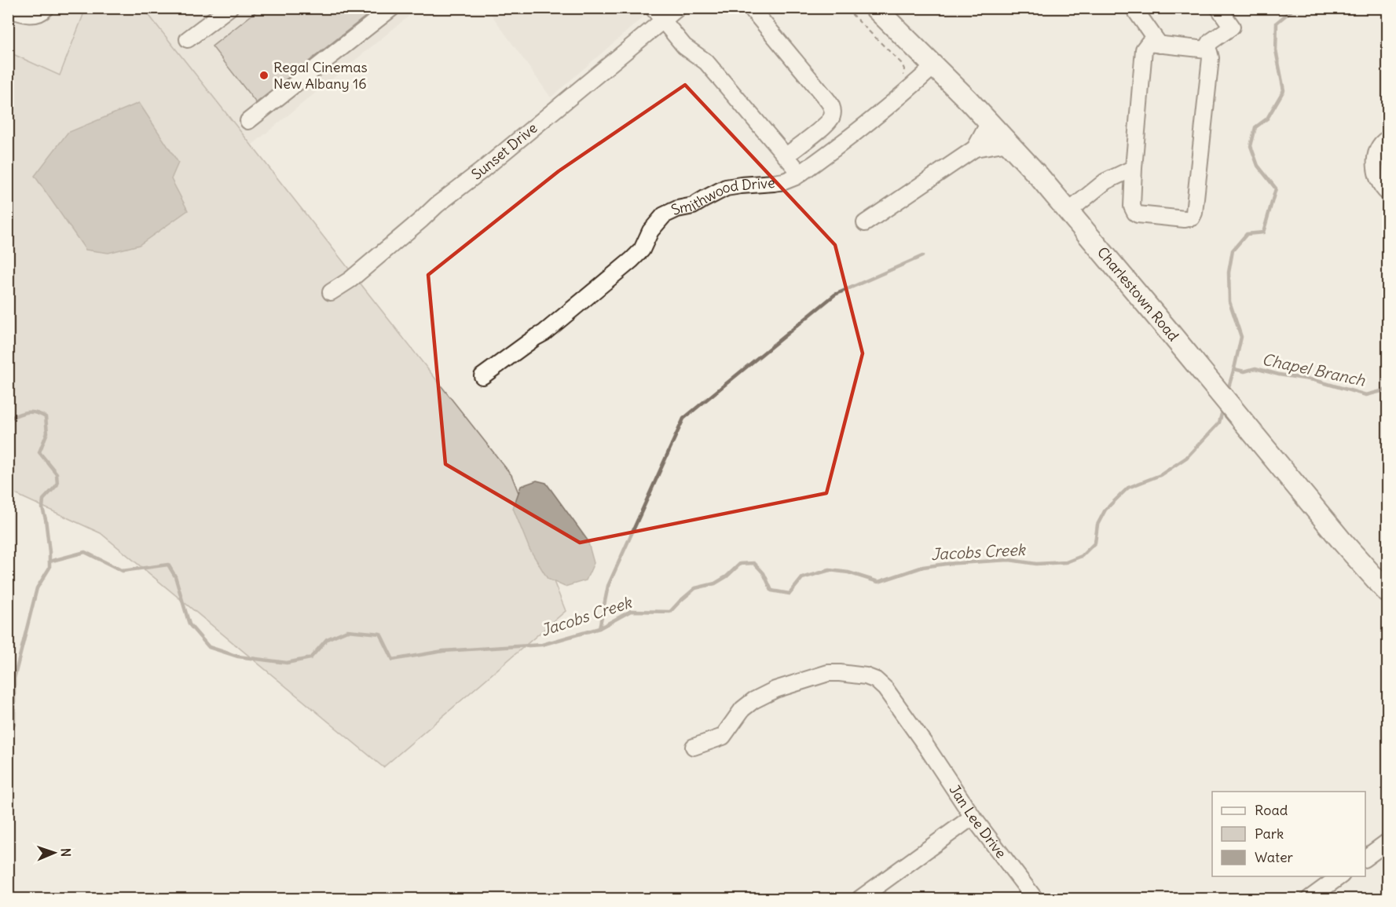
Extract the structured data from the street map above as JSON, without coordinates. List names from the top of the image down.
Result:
{
  "streets": {
    "main road": ["Charlestown Road"],
    "street": ["Sunset Drive", "Smithwood Drive", "Jan Lee Drive"]
  },
  "crossings": [
    ["Smithwood Drive", "Charlestown Road"]
  ],
  "water": ["Chapel Branch", "Jacobs Creek"],
  "places": ["Regal Cinemas New Albany 16"],
  "legend": ["Road", "Park", "Water"],
  "north": "right"
}
